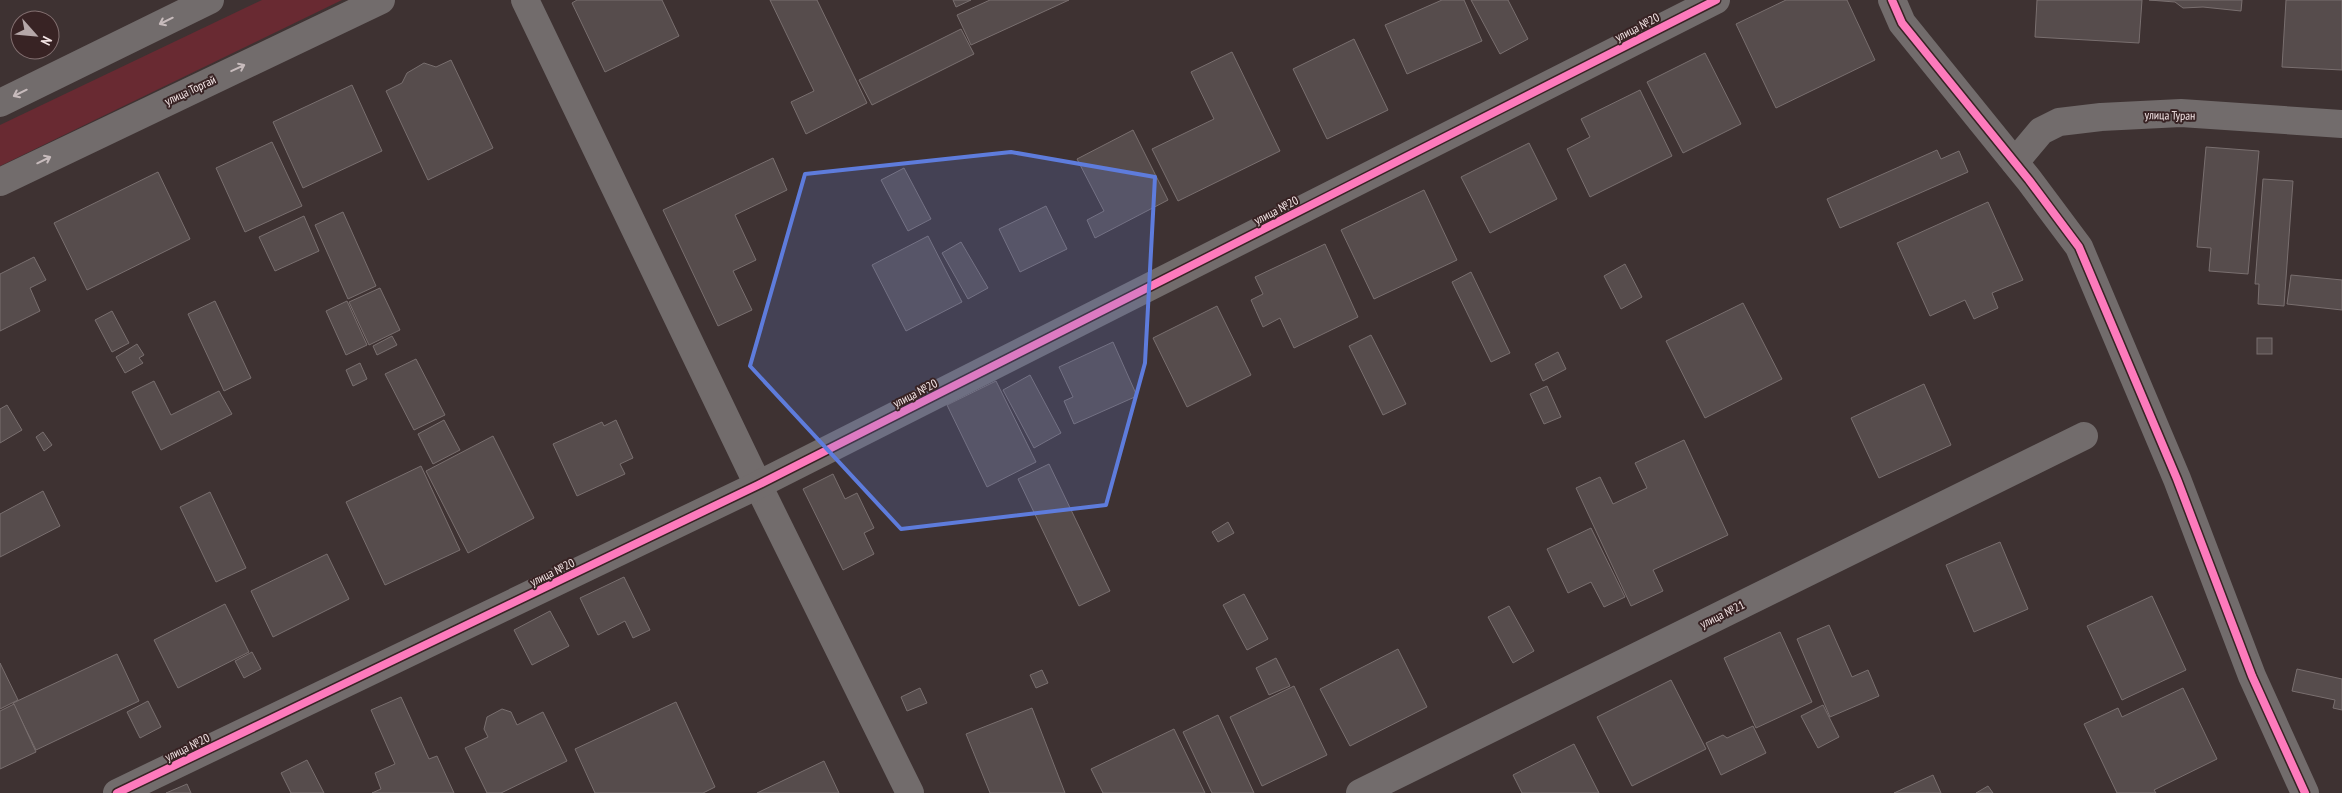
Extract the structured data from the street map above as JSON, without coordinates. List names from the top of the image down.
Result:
{
  "streets": {
    "street": [
      "улица №20",
      "улица Торгай",
      "улица Туран",
      "улица №21"
    ]
  },
  "north": "bottom right"
}
